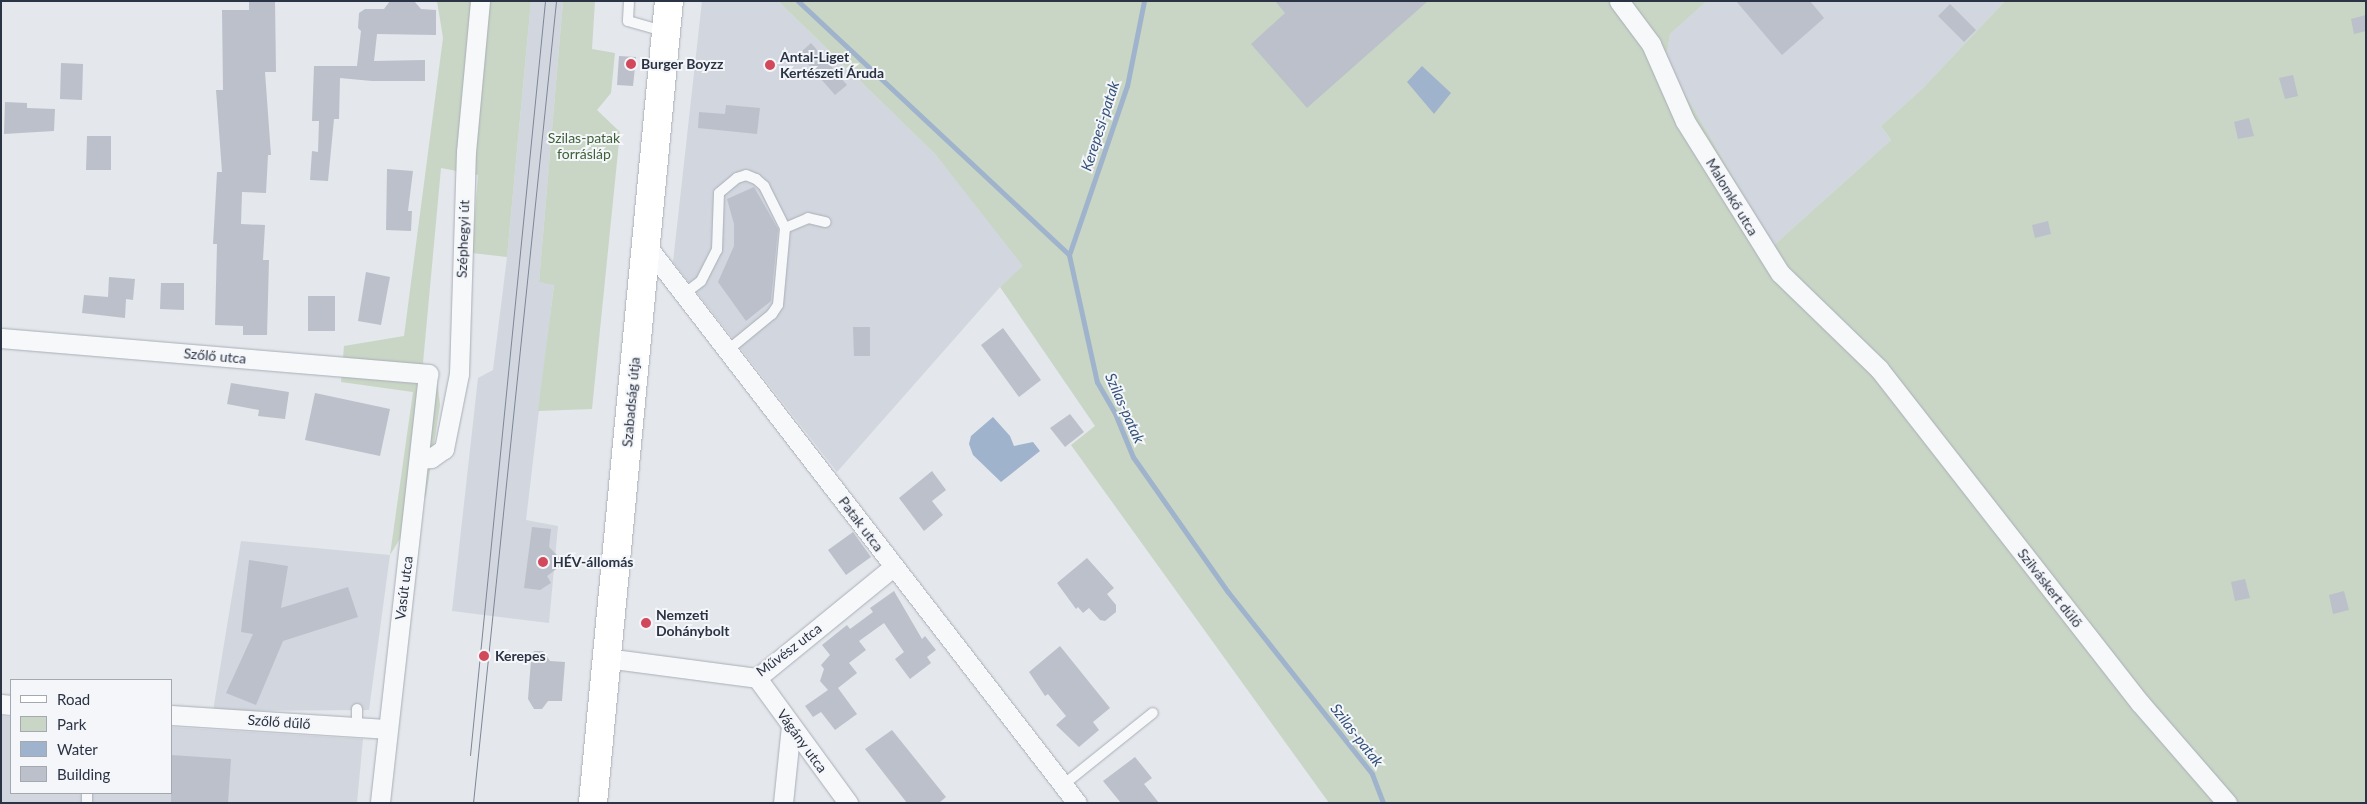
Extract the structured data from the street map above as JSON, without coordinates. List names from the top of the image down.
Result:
{
  "streets": {
    "main road": ["Szabadság útja"],
    "street": [
      "Malomkő utca",
      "Széphegyi út",
      "Szőlő utca",
      "Patak utca",
      "Vasút utca",
      "Szilváskert dűlő",
      "Művész utca",
      "Szőlő dűlő",
      "Vágány utca"
    ]
  },
  "crossings": [
    ["Malomkő utca", "Szilváskert dűlő"],
    ["Széphegyi út", "Vasút utca"],
    ["Szőlő utca", "Vasút utca"],
    ["Szabadság útja", "Patak utca"],
    ["Szabadság útja", "Művész utca"],
    ["Patak utca", "Művész utca"],
    ["Vasút utca", "Szőlő dűlő"],
    ["Művész utca", "Vágány utca"]
  ],
  "water": ["Kerepesi-patak", "Szilas-patak"],
  "parks": ["Szilas-patak forrásláp"],
  "places": [
    "Burger Boyzz",
    "Antal-Liget Kertészeti Áruda",
    "HÉV-állomás",
    "Nemzeti Dohánybolt",
    "Kerepes"
  ],
  "legend": [
    "Road",
    "Park",
    "Water",
    "Building"
  ]
}
